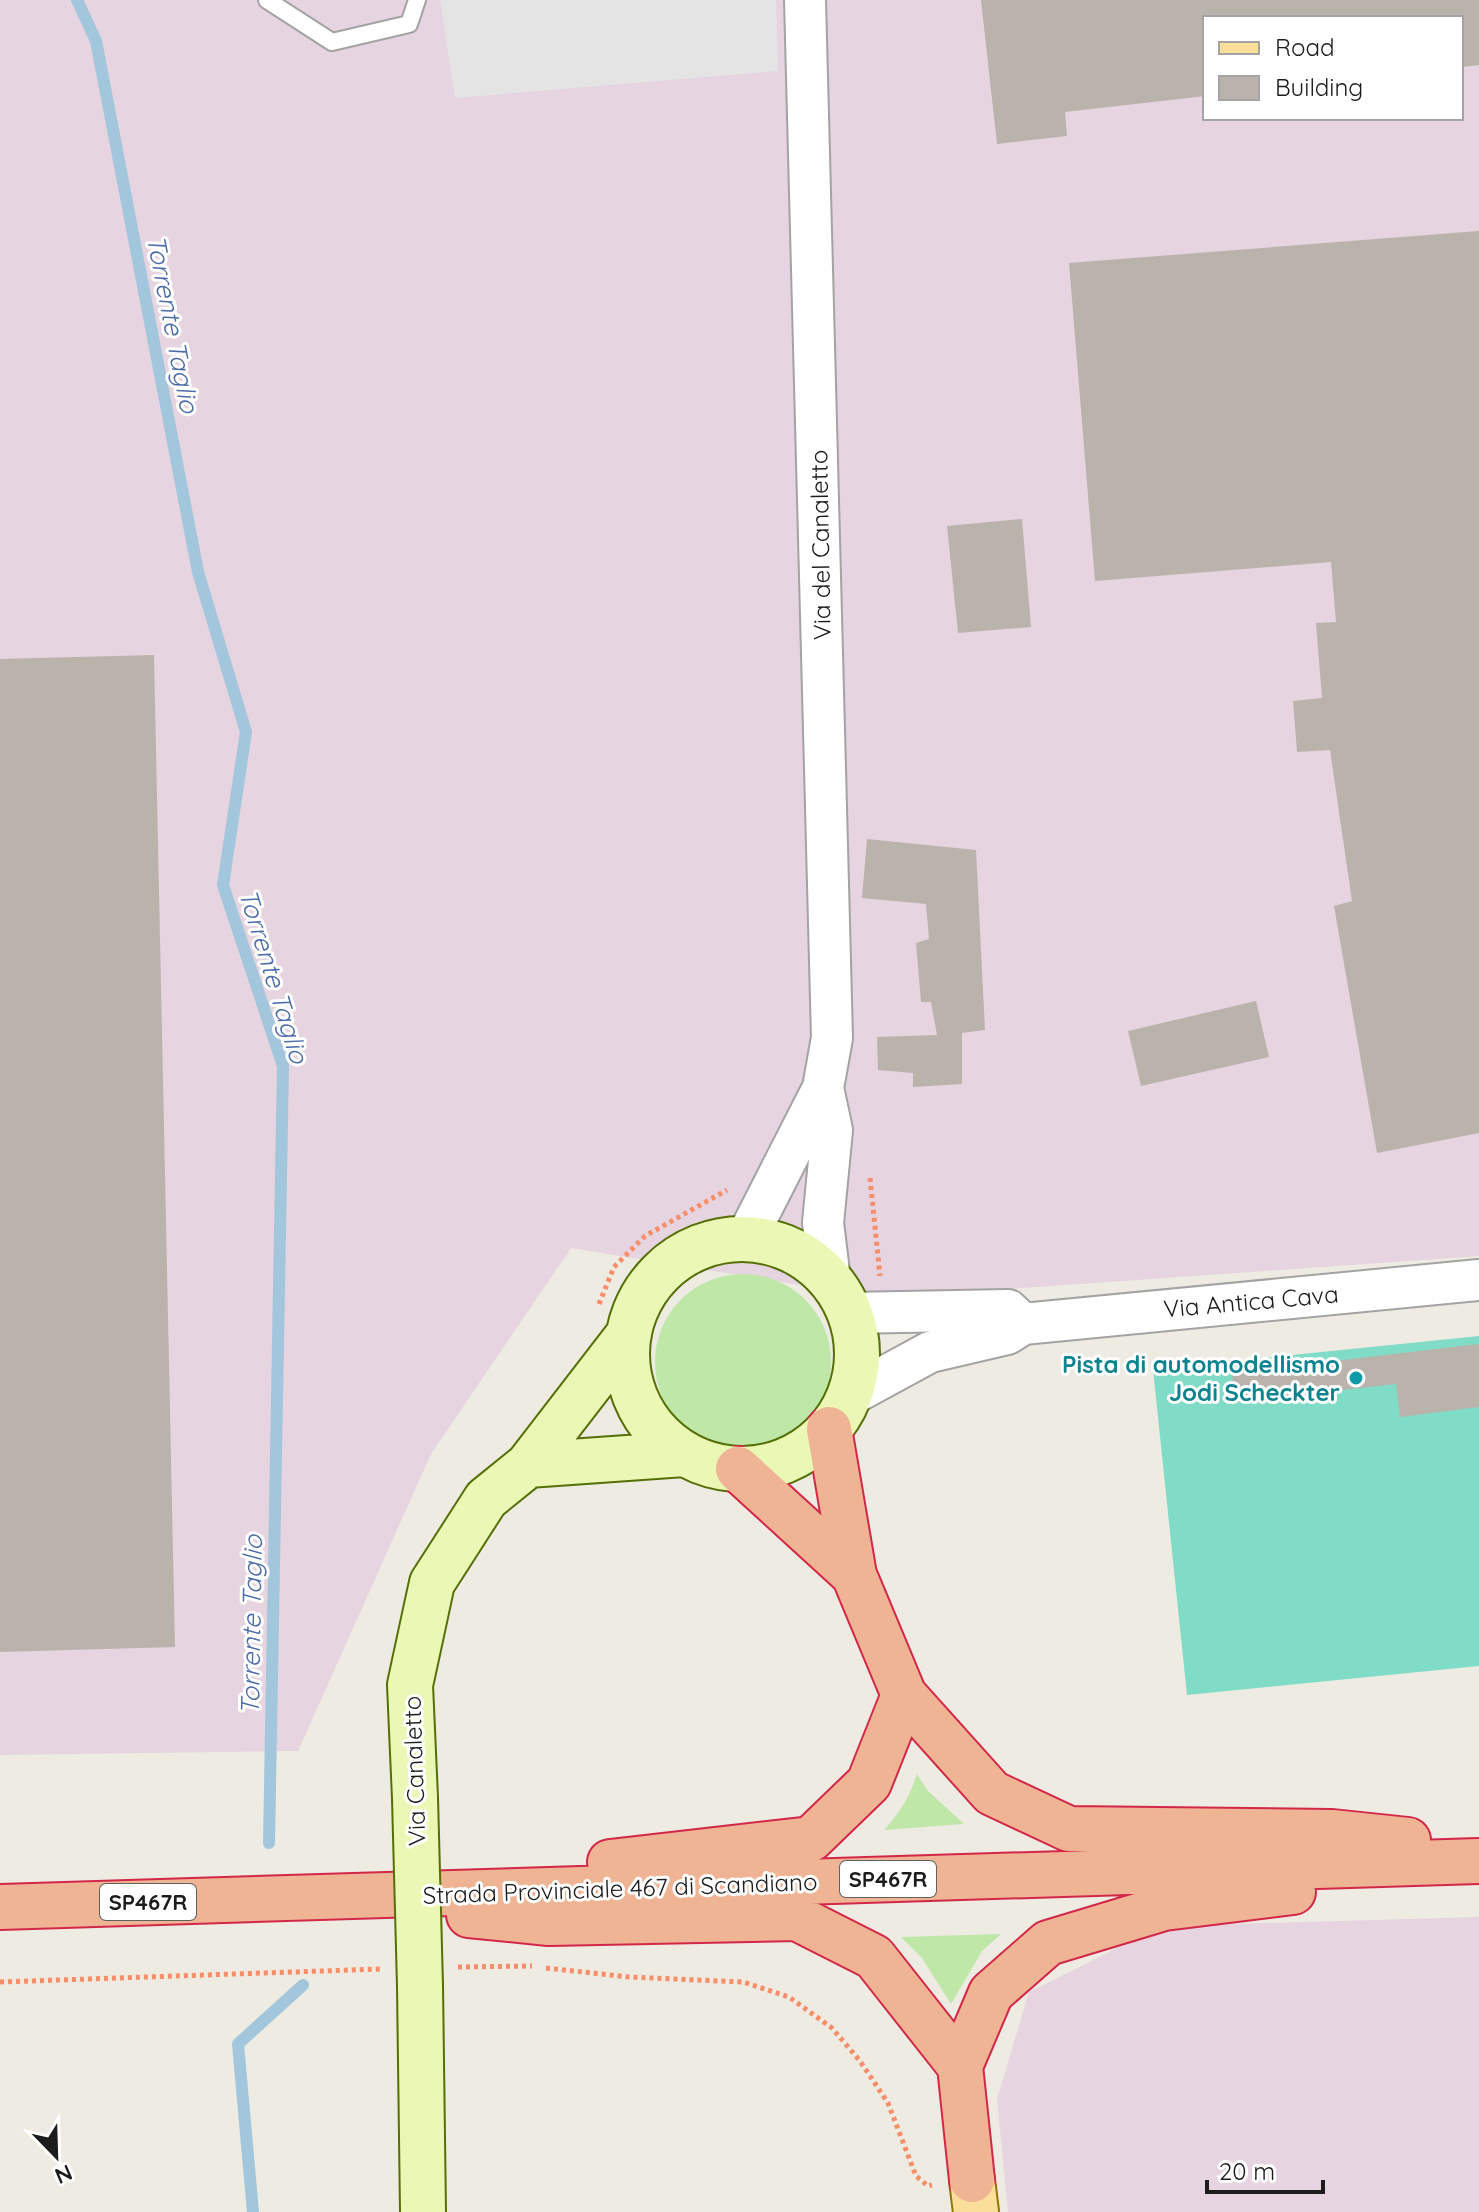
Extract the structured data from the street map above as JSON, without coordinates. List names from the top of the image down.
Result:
{
  "streets": {
    "highway": ["SP467R", "Strada Provinciale 467 di Scandiano"],
    "main road": ["Via Canaletto"],
    "street": ["Via del Canaletto", "Via Antica Cava"]
  },
  "crossings": [
    ["Via Antica Cava", "Via Canaletto"]
  ],
  "water": ["Torrente Taglio"],
  "places": ["Pista di automodellismo Jodi Scheckter"],
  "legend": ["Road", "Building"],
  "scale_bar": "20 m",
  "north": "bottom right"
}
